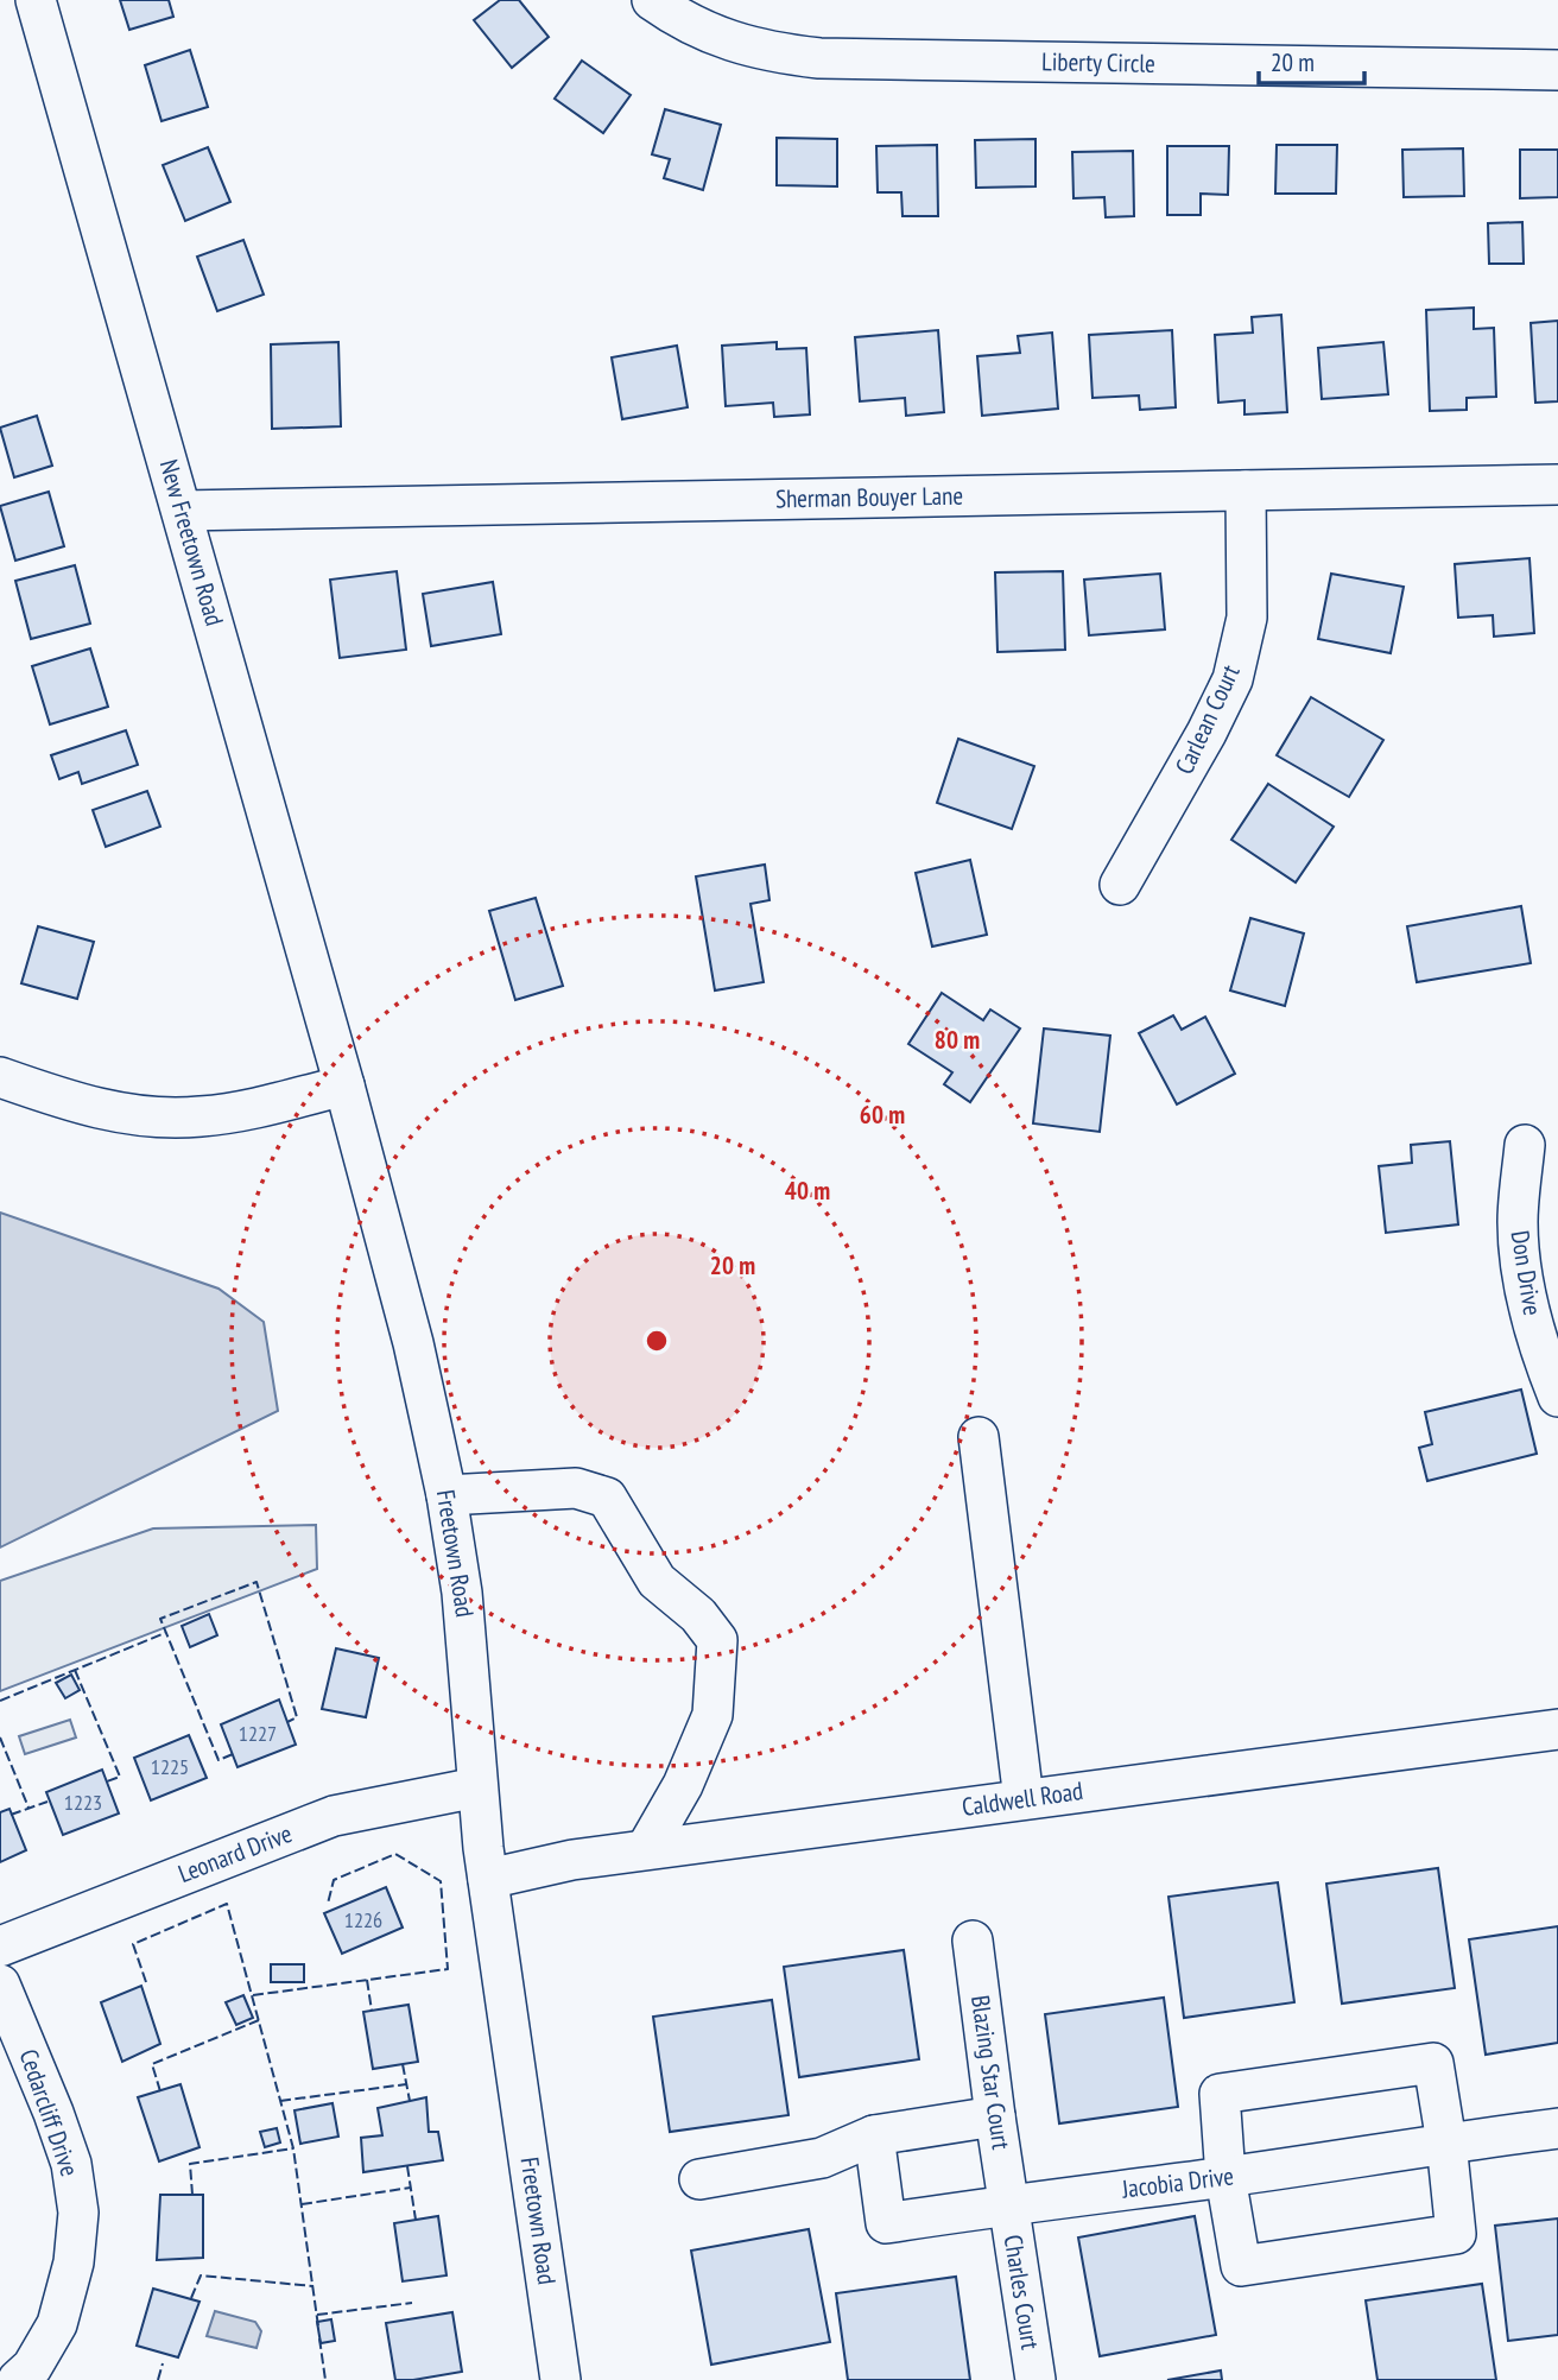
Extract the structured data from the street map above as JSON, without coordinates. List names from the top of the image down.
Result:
{
  "streets": {
    "street": [
      "Liberty Circle",
      "Sherman Bouyer Lane",
      "New Freetown Road",
      "Carlean Court",
      "Don Drive",
      "Freetown Road",
      "Caldwell Road",
      "Leonard Drive",
      "Blazing Star Court",
      "Cedarcliff Drive",
      "Jacobia Drive",
      "Charles Court"
    ]
  },
  "crossings": [
    ["Sherman Bouyer Lane", "New Freetown Road"],
    ["Sherman Bouyer Lane", "Carlean Court"],
    ["New Freetown Road", "Freetown Road"],
    ["Freetown Road", "Caldwell Road"],
    ["Freetown Road", "Leonard Drive"],
    ["Blazing Star Court", "Jacobia Drive"],
    ["Blazing Star Court", "Charles Court"],
    ["Jacobia Drive", "Charles Court"]
  ],
  "house_numbers": [
    "1227",
    "1225",
    "1223",
    "1226"
  ],
  "scale_bar": "20 m",
  "rings": [
    "80 m",
    "60 m",
    "40 m",
    "20 m"
  ]
}
